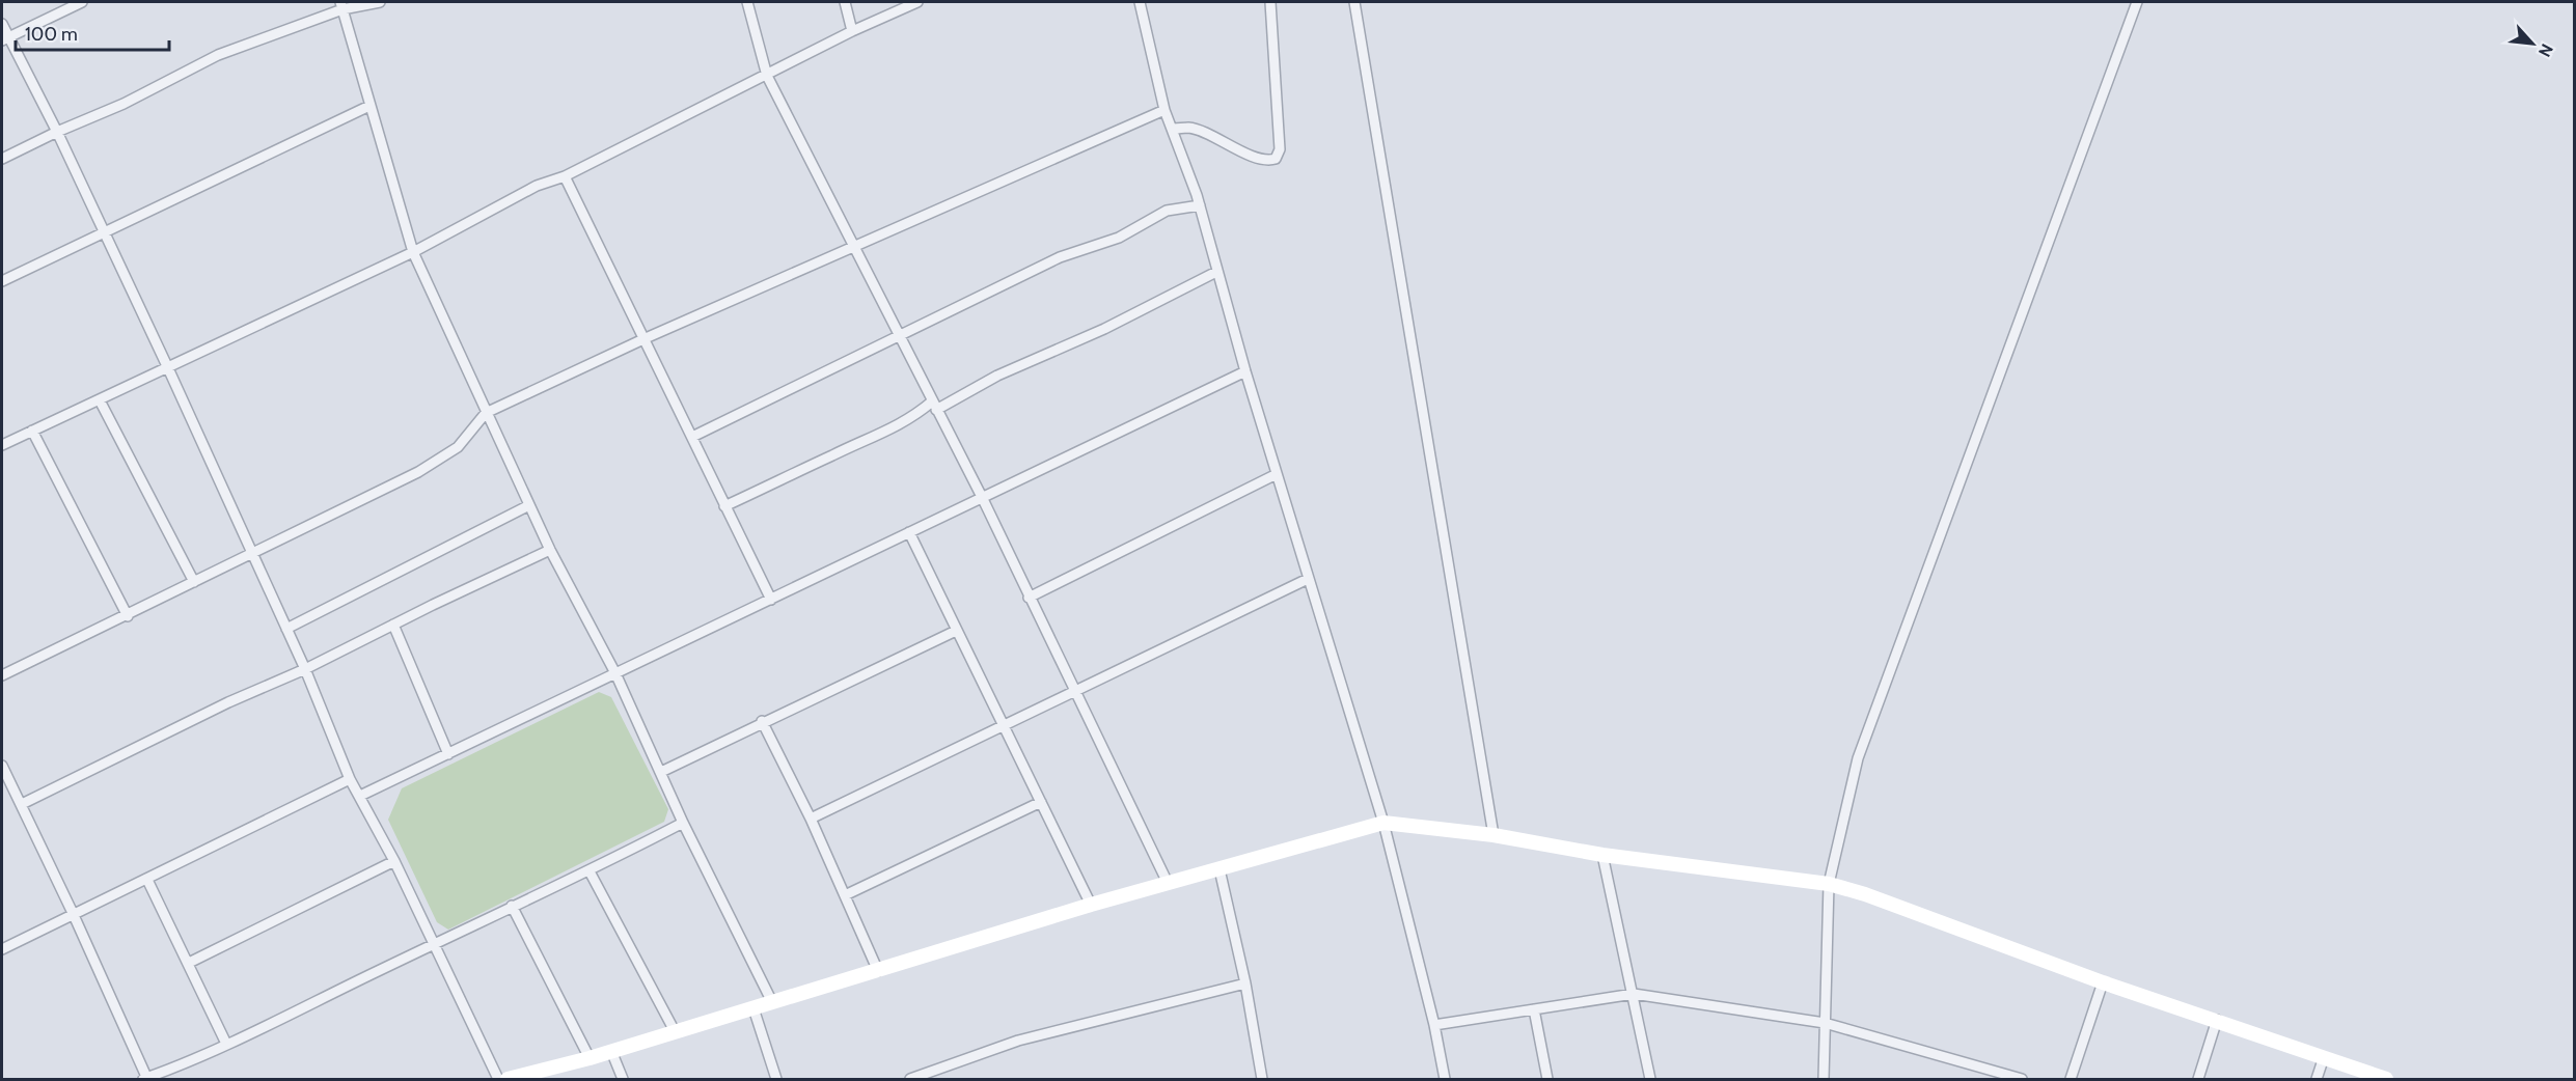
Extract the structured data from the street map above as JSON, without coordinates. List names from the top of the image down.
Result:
{
  "scale_bar": "100 m",
  "north": "bottom right"
}
